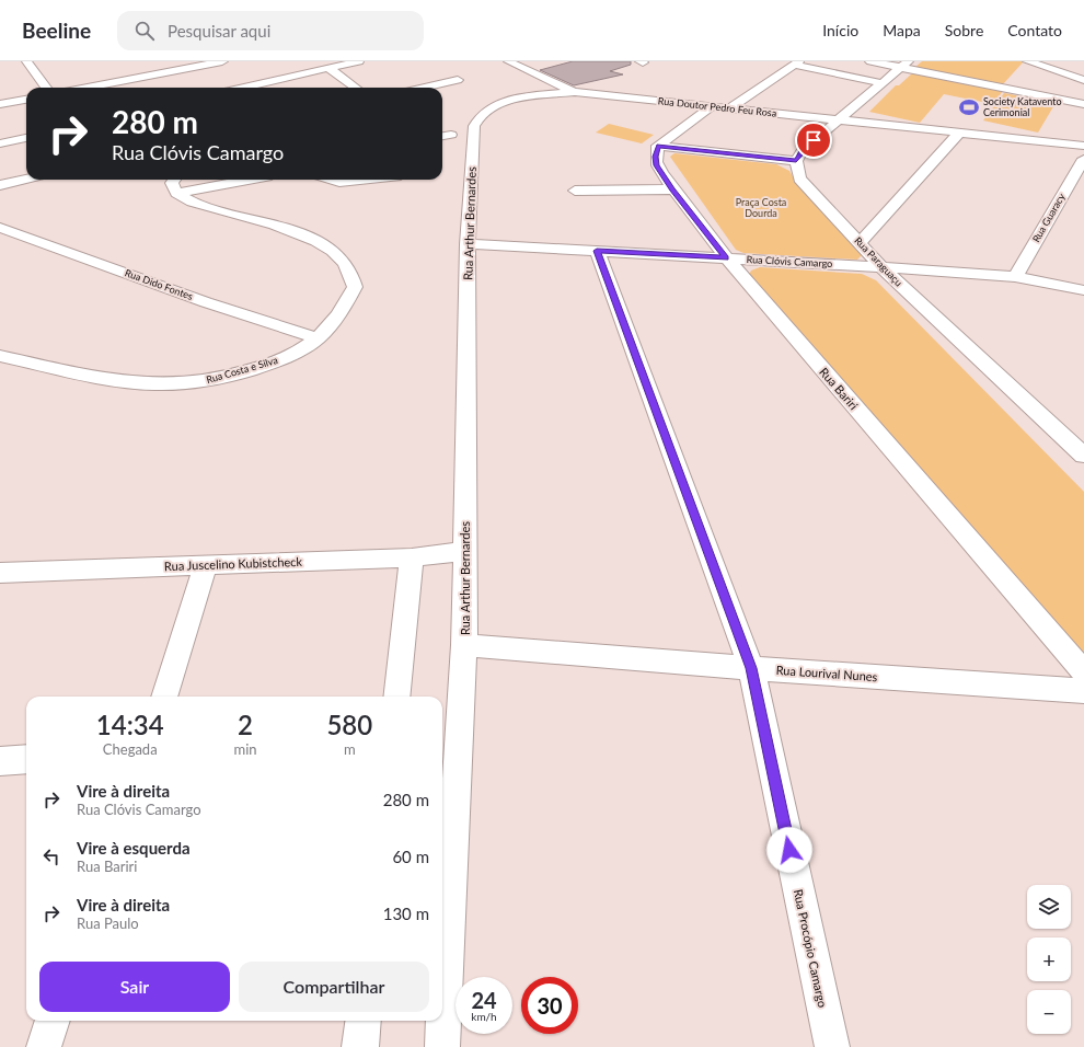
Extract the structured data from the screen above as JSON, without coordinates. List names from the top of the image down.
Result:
{
  "streets": {
    "street": [
      "Rua Doutor Pedro Feu Rosa",
      "Rua Guaracy",
      "Rua Arthur Bernardes",
      "Rua Clóvis Camargo",
      "Rua Paraguaçu",
      "Rua Dido Fontes",
      "Rua Costa e Silva",
      "Rua Bariri",
      "Rua Juscelino Kubistcheck",
      "Rua Lourival Nunes",
      "Rua Procópio Camargo"
    ]
  },
  "crossings": [
    ["Rua Doutor Pedro Feu Rosa", "Rua Arthur Bernardes"],
    ["Rua Guaracy", "Rua Clóvis Camargo"],
    ["Rua Arthur Bernardes", "Rua Clóvis Camargo"],
    ["Rua Arthur Bernardes", "Rua Juscelino Kubistcheck"],
    ["Rua Arthur Bernardes", "Rua Lourival Nunes"],
    ["Rua Clóvis Camargo", "Rua Paraguaçu"],
    ["Rua Clóvis Camargo", "Rua Bariri"],
    ["Rua Clóvis Camargo", "Rua Procópio Camargo"],
    ["Rua Dido Fontes", "Rua Costa e Silva"],
    ["Rua Lourival Nunes", "Rua Procópio Camargo"]
  ],
  "parks": ["Praça Costa Dourda"],
  "places": {
    "sports": ["Society Katavento Cerimonial"]
  },
  "page": {
    "header": "Beeline",
    "search": "Pesquisar aqui",
    "nav": [
      "Início",
      "Mapa",
      "Sobre",
      "Contato"
    ],
    "turn": ["280 m", "Rua Clóvis Camargo"],
    "eta": [
      "14:34",
      "Chegada",
      "2",
      "min",
      "580",
      "m"
    ],
    "list": [
      {
        "name": "Vire à direita",
        "note": "Rua Clóvis Camargo",
        "value": "280 m"
      },
      {
        "name": "Vire à esquerda",
        "note": "Rua Bariri",
        "value": "60 m"
      },
      {
        "name": "Vire à direita",
        "note": "Rua Paulo",
        "value": "130 m"
      }
    ],
    "map_buttons": ["+", "−"],
    "buttons": ["Sair", "Compartilhar"],
    "speed": "24 km/h",
    "limit": "30"
  }
}
